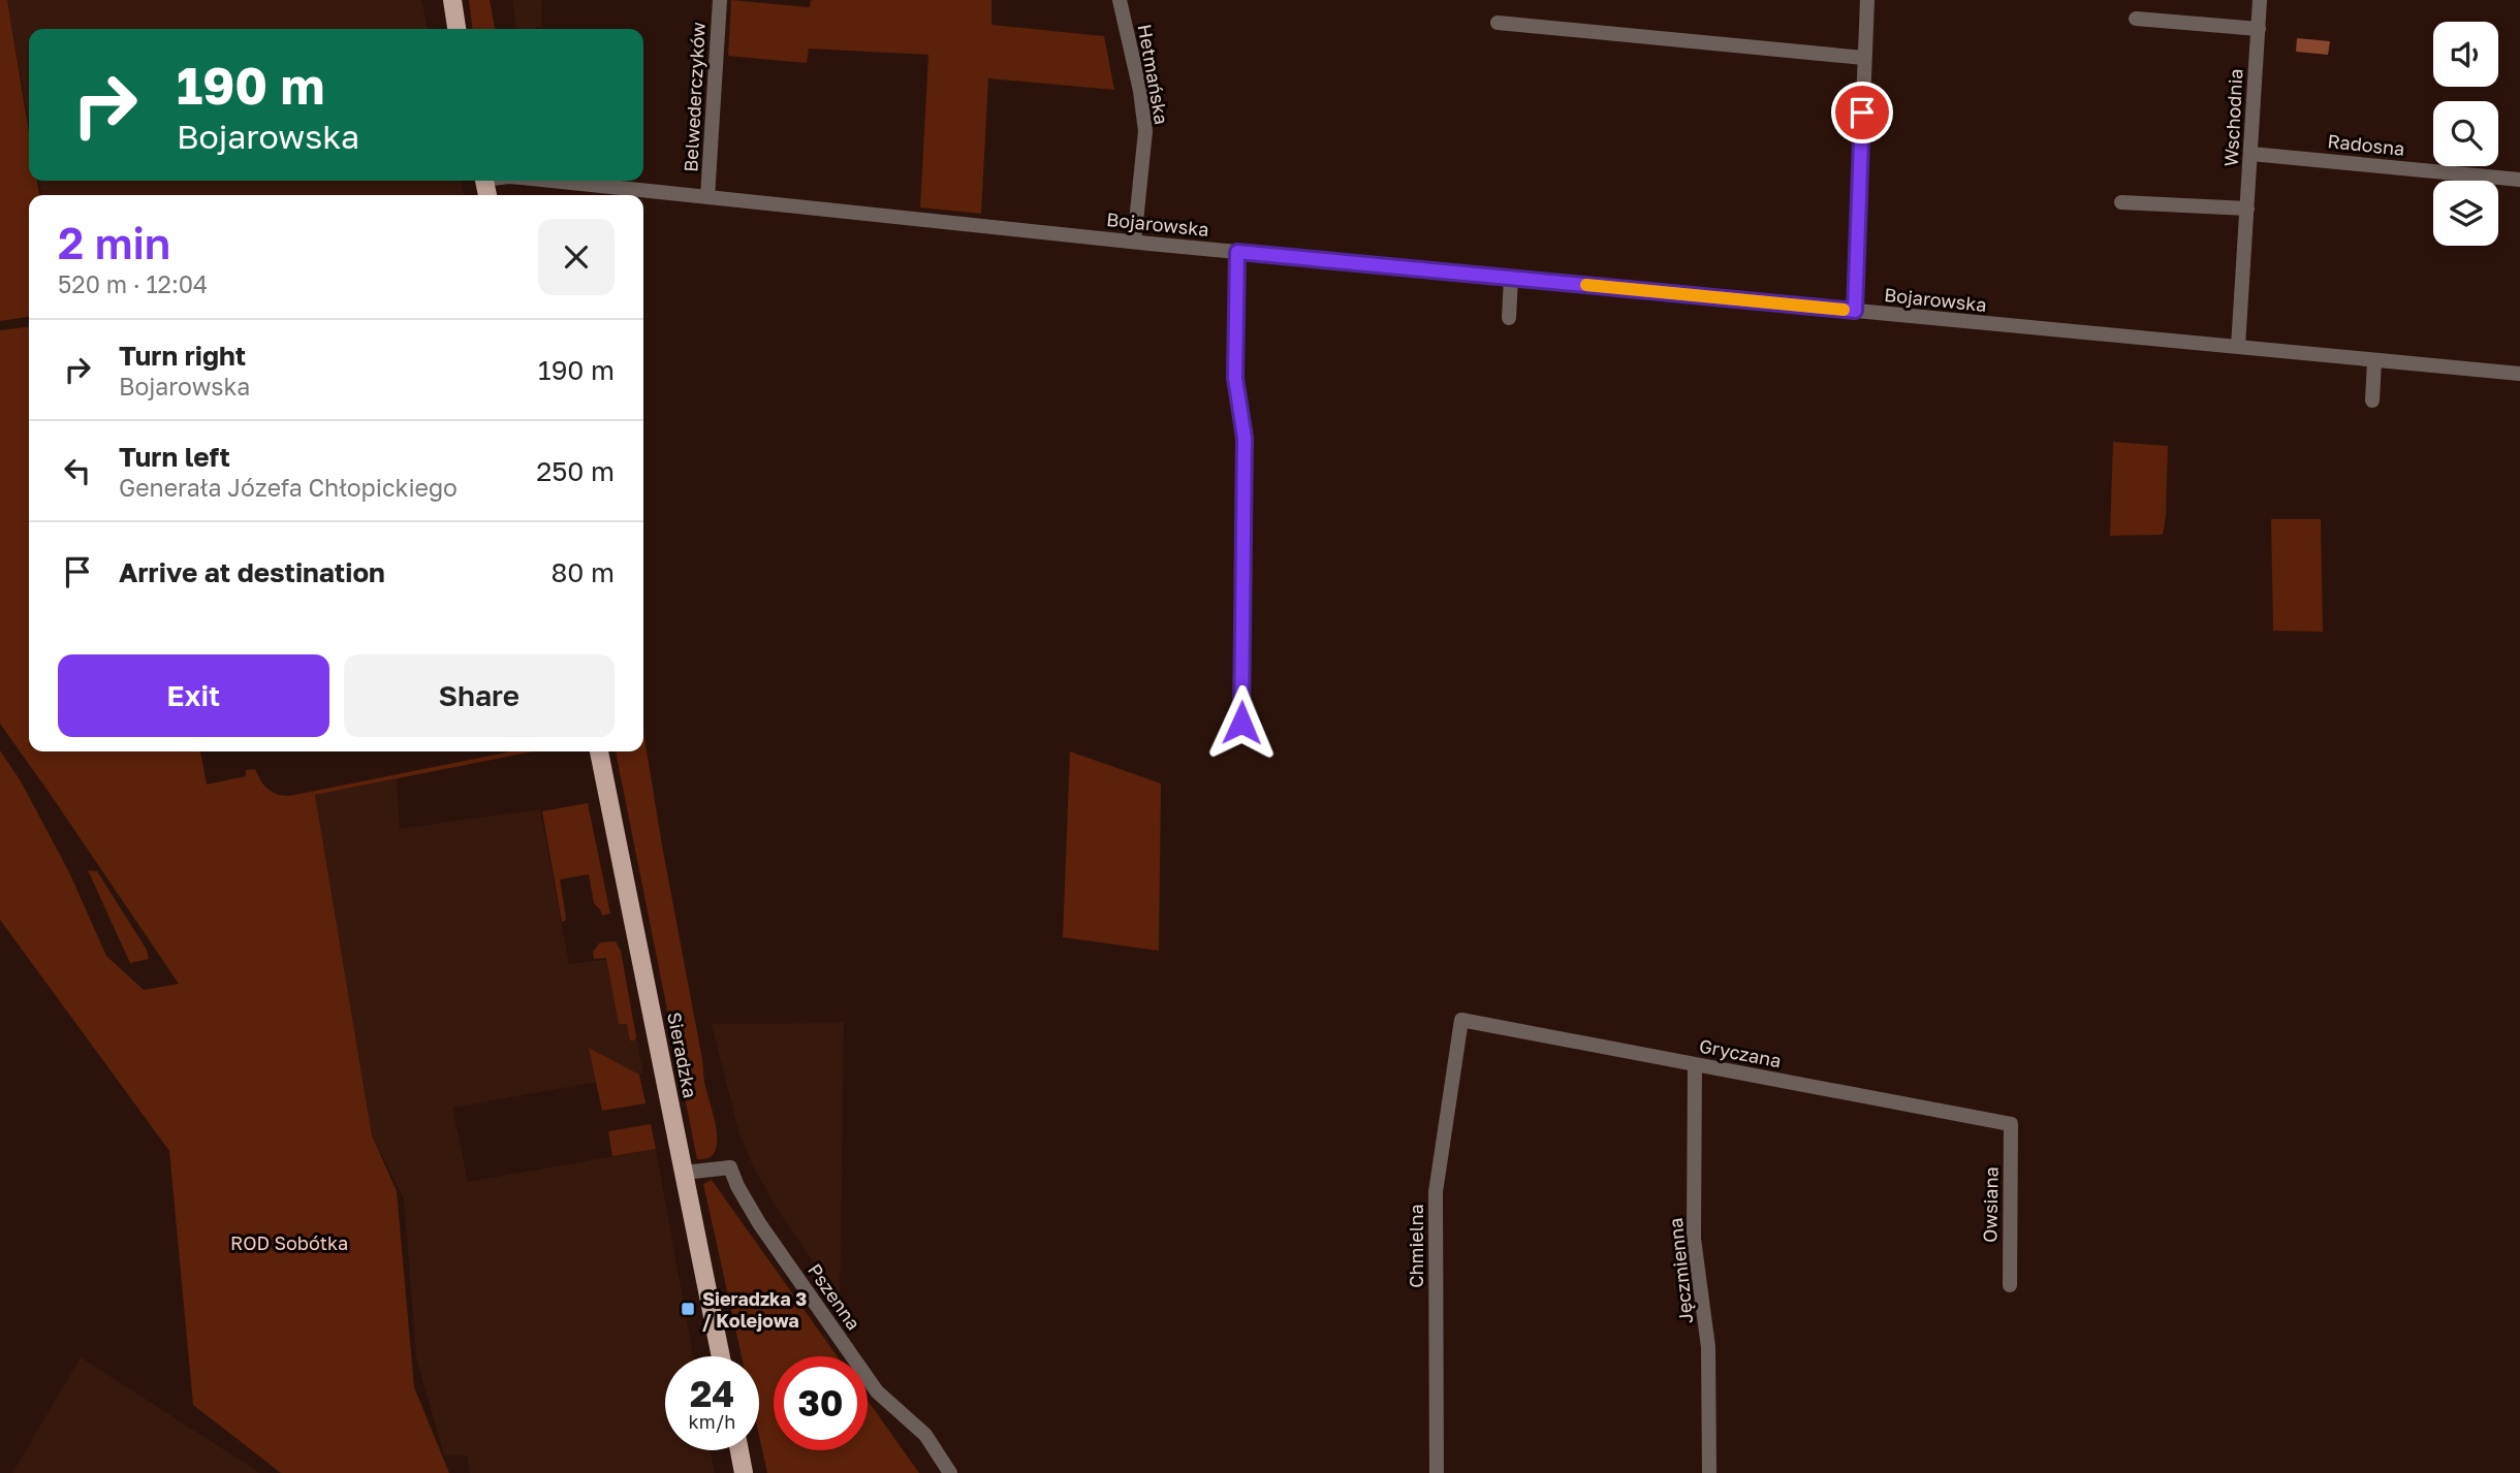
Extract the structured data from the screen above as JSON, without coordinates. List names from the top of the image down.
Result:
{
  "streets": {
    "main road": ["Sieradzka"],
    "street": [
      "Hetmańska",
      "Belwederczyków",
      "Wschodnia",
      "Radosna",
      "Bojarowska",
      "Gryczana",
      "Owsiana",
      "Chmielna",
      "Jęczmienna",
      "Pszenna"
    ]
  },
  "crossings": [
    ["Hetmańska", "Bojarowska"],
    ["Belwederczyków", "Bojarowska"],
    ["Wschodnia", "Radosna"],
    ["Wschodnia", "Bojarowska"],
    ["Gryczana", "Owsiana"],
    ["Gryczana", "Chmielna"],
    ["Gryczana", "Jęczmienna"],
    ["Sieradzka", "Pszenna"]
  ],
  "parks": ["ROD Sobótka"],
  "places": {
    "transit": ["Sieradzka 3 / Kolejowa"]
  },
  "page": {
    "turn": ["190 m", "Bojarowska"],
    "heading": ["2 min", "520 m · 12:04"],
    "list": [
      {
        "name": "Turn right",
        "note": "Bojarowska",
        "value": "190 m"
      },
      {
        "name": "Turn left",
        "note": "Generała Józefa Chłopickiego",
        "value": "250 m"
      },
      {
        "name": "Arrive at destination",
        "value": "80 m"
      }
    ],
    "buttons": ["Exit", "Share"],
    "speed": "24 km/h",
    "limit": "30"
  }
}
